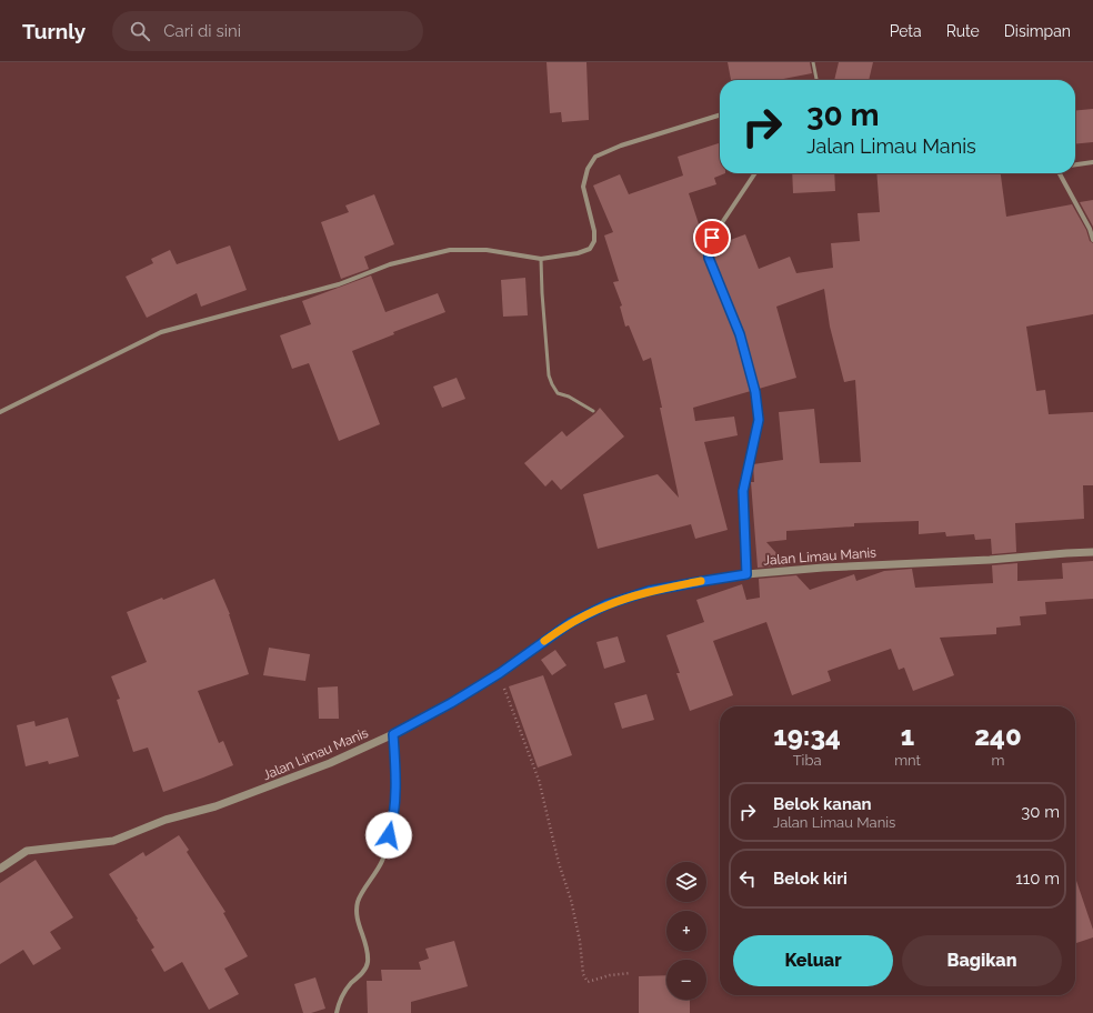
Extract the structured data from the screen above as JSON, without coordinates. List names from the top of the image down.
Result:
{
  "streets": {
    "street": ["Jalan Limau Manis"]
  },
  "page": {
    "header": "Turnly",
    "search": "Cari di sini",
    "nav": ["Peta", "Rute", "Disimpan"],
    "turn": ["30 m", "Jalan Limau Manis"],
    "eta": [
      "19:34",
      "Tiba",
      "1",
      "mnt",
      "240",
      "m"
    ],
    "list": [
      {
        "name": "Belok kanan",
        "note": "Jalan Limau Manis",
        "value": "30 m"
      },
      {
        "name": "Belok kiri",
        "value": "110 m"
      }
    ],
    "map_buttons": ["+", "−"],
    "buttons": ["Keluar", "Bagikan"]
  }
}
